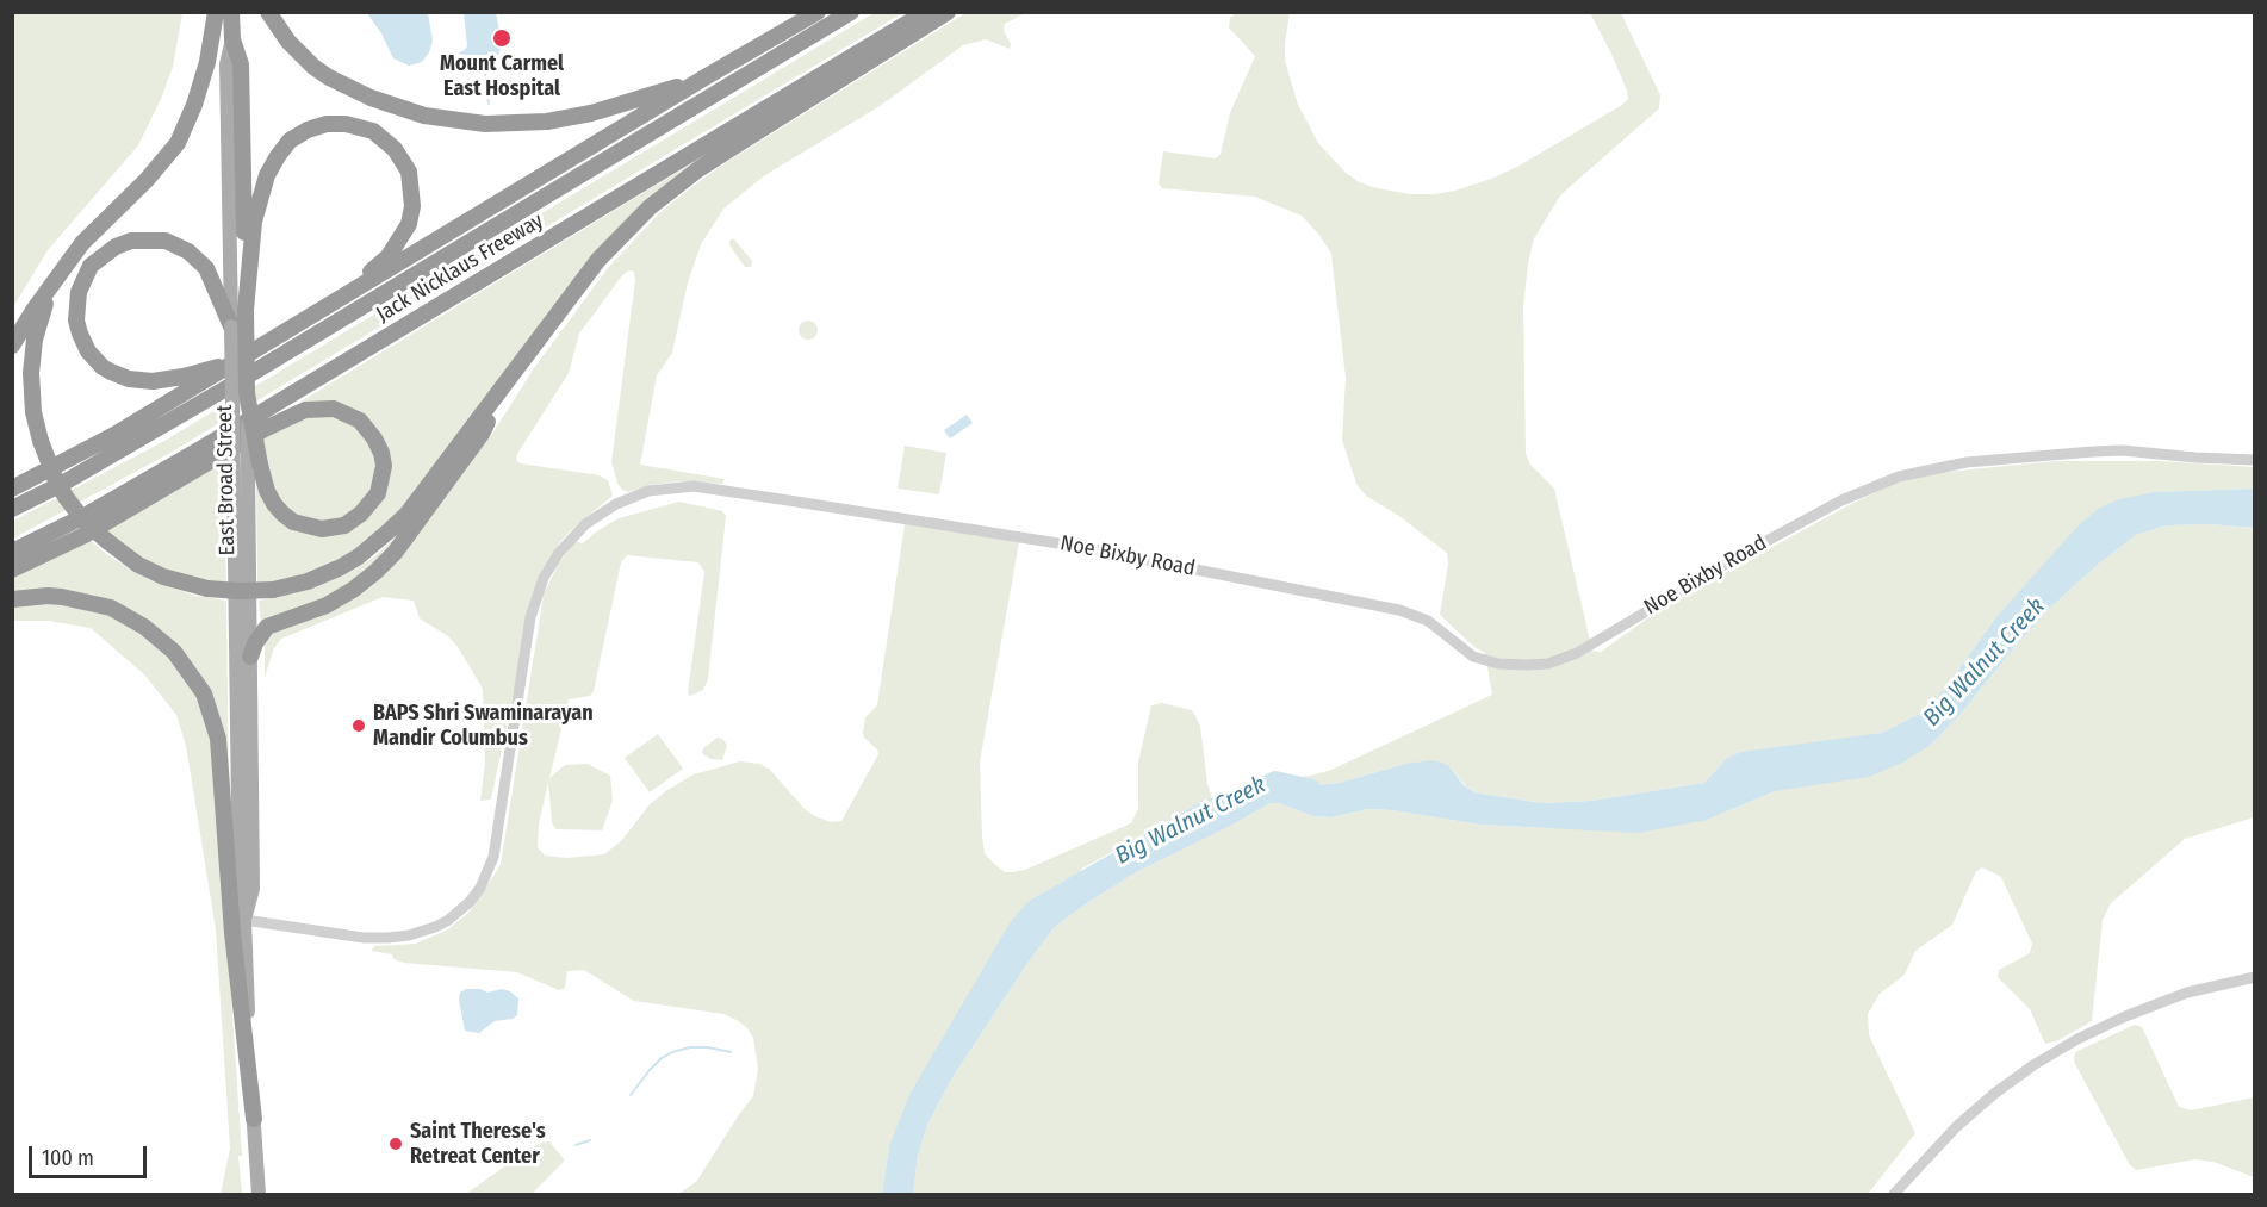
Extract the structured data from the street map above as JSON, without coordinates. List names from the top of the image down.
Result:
{
  "streets": {
    "highway": ["Jack Nicklaus Freeway", "East Broad Street"],
    "street": ["Noe Bixby Road"]
  },
  "crossings": [
    ["East Broad Street", "Noe Bixby Road"]
  ],
  "water": ["Big Walnut Creek"],
  "places": ["Mount Carmel East Hospital", "BAPS Shri Swaminarayan Mandir Columbus", "Saint Therese's Retreat Center"],
  "scale_bar": "100 m"
}
